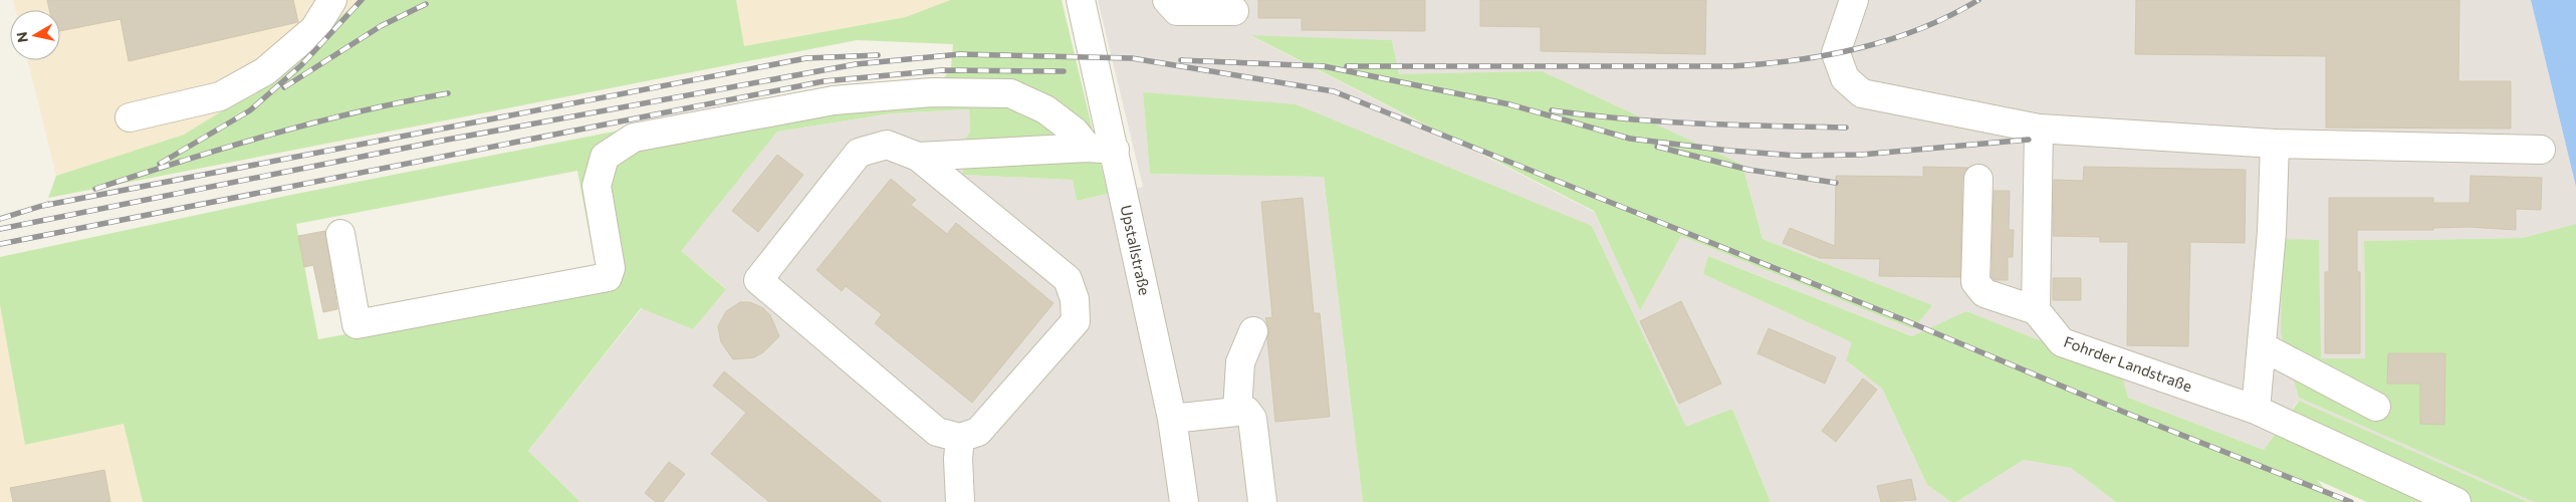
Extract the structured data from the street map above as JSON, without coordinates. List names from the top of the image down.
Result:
{
  "streets": {
    "street": ["Upstallstraße", "Fohrder Landstraße"]
  },
  "north": "left"
}
